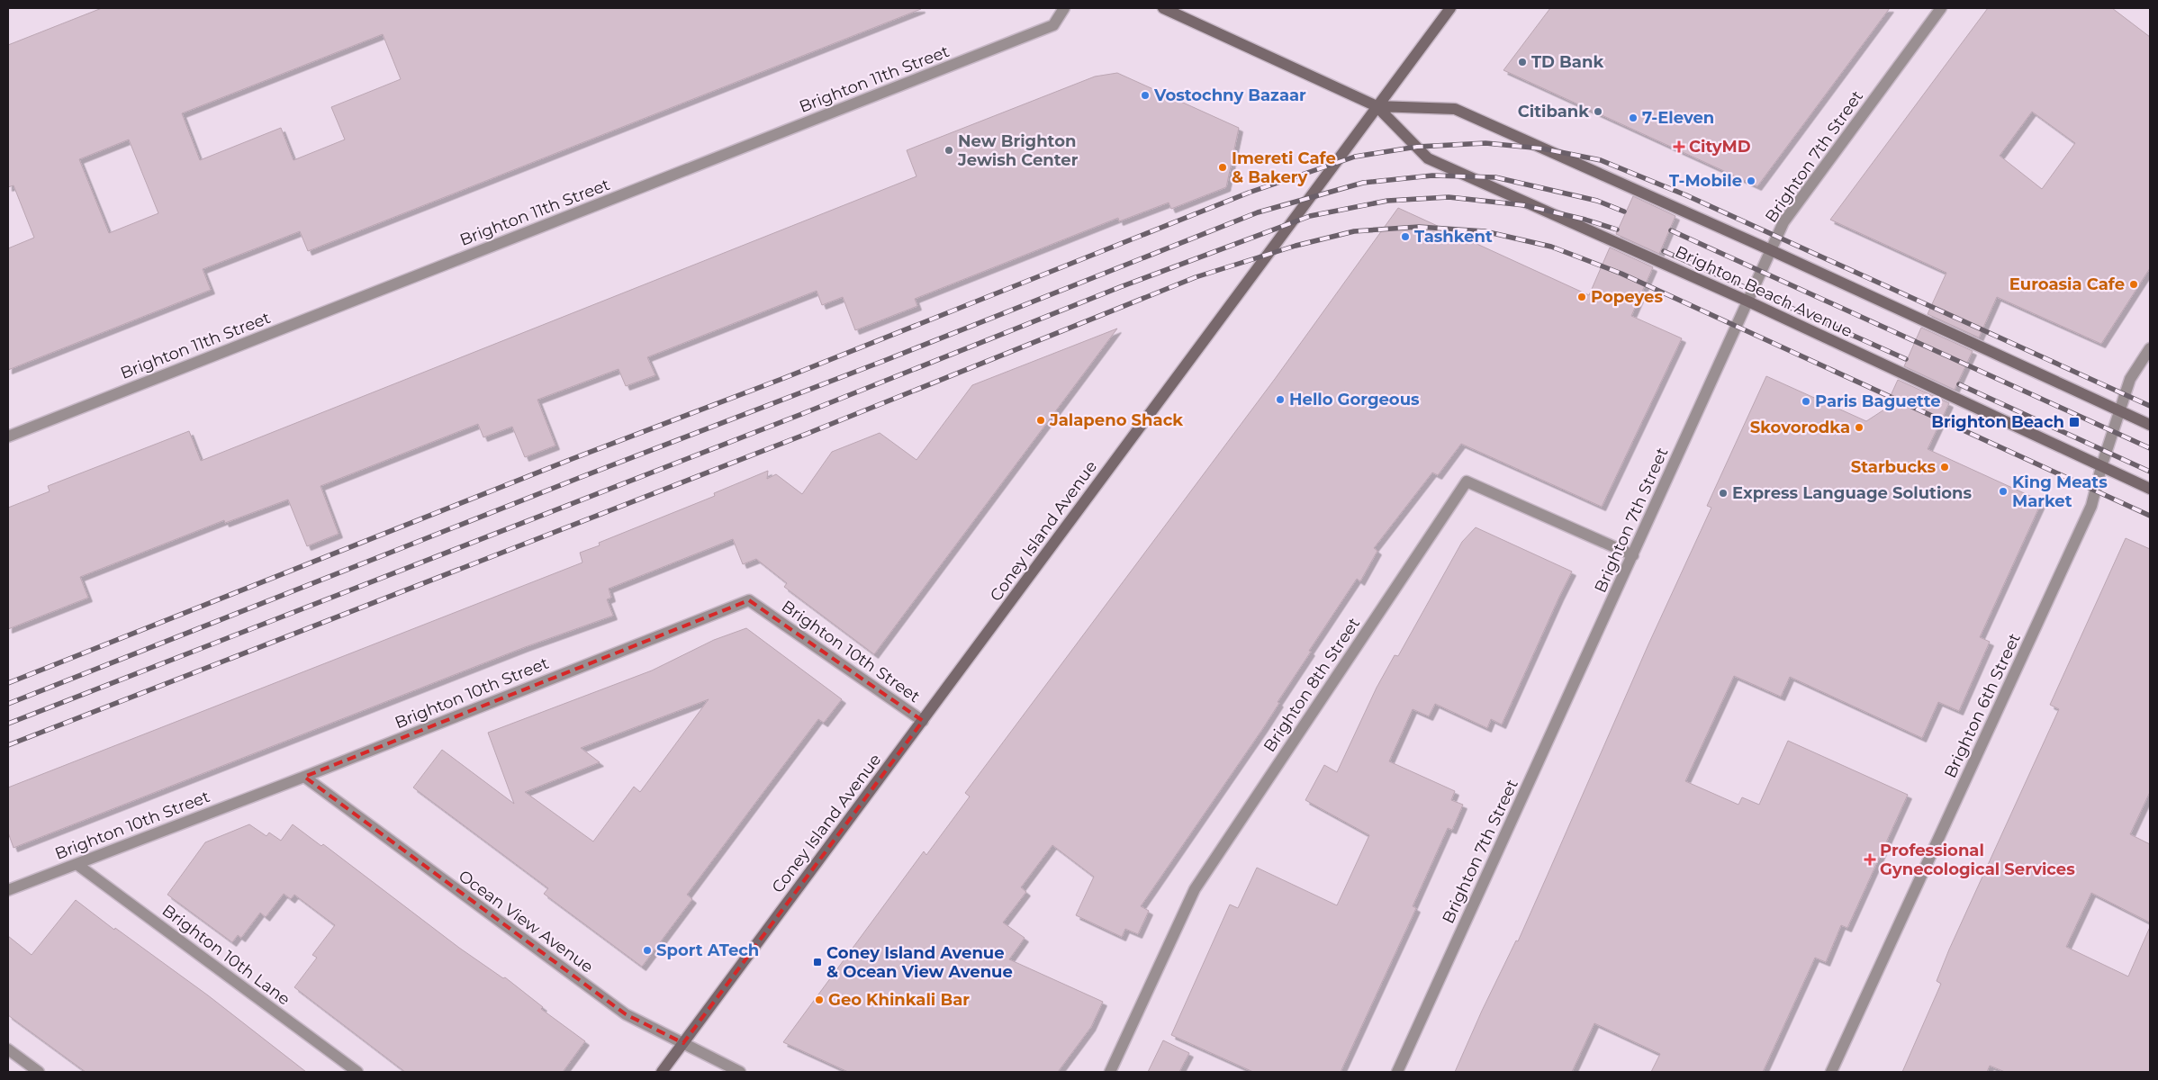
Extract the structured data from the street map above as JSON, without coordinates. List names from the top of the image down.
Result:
{
  "streets": {
    "main road": ["Brighton Beach Avenue", "Coney Island Avenue"],
    "street": [
      "Brighton 11th Street",
      "Brighton 7th Street",
      "Brighton 10th Street",
      "Brighton 8th Street",
      "Brighton 6th Street",
      "Ocean View Avenue",
      "Brighton 10th Lane"
    ]
  },
  "crossings": [
    ["Brighton 7th Street", "Brighton Beach Avenue"],
    ["Brighton 7th Street", "Brighton 8th Street"],
    ["Brighton Beach Avenue", "Coney Island Avenue"],
    ["Brighton Beach Avenue", "Brighton 6th Street"],
    ["Coney Island Avenue", "Brighton 10th Street"],
    ["Coney Island Avenue", "Ocean View Avenue"],
    ["Brighton 10th Street", "Ocean View Avenue"],
    ["Brighton 10th Street", "Brighton 10th Lane"]
  ],
  "places": {
    "other": [
      "TD Bank",
      "Vostochny Bazaar",
      "Citibank",
      "7-Eleven",
      "New Brighton Jewish Center",
      "Imereti Cafe & Bakery",
      "T-Mobile",
      "Tashkent",
      "Euroasia Cafe",
      "Popeyes",
      "Hello Gorgeous",
      "Paris Baguette",
      "Jalapeno Shack",
      "Skovorodka",
      "Starbucks",
      "King Meats Market",
      "Express Language Solutions",
      "Sport ATech",
      "Geo Khinkali Bar"
    ],
    "health": ["CityMD", "Professional Gynecological Services"],
    "transit": ["Brighton Beach", "Coney Island Avenue & Ocean View Avenue"]
  }
}
